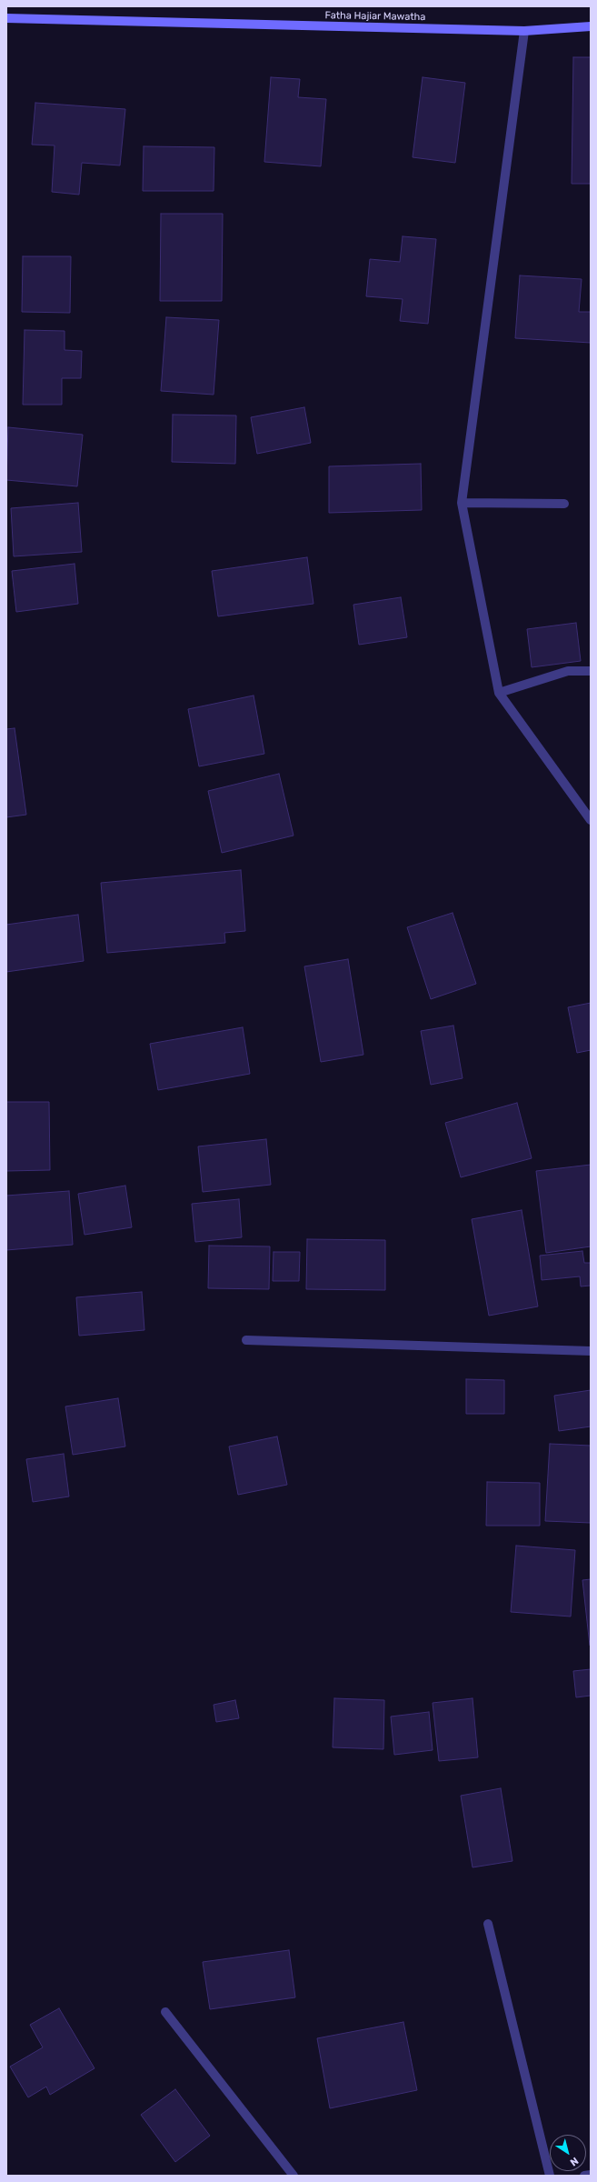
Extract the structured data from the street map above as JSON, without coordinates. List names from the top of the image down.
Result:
{
  "streets": {
    "street": ["Fatha Hajiar Mawatha"]
  },
  "north": "bottom right"
}
